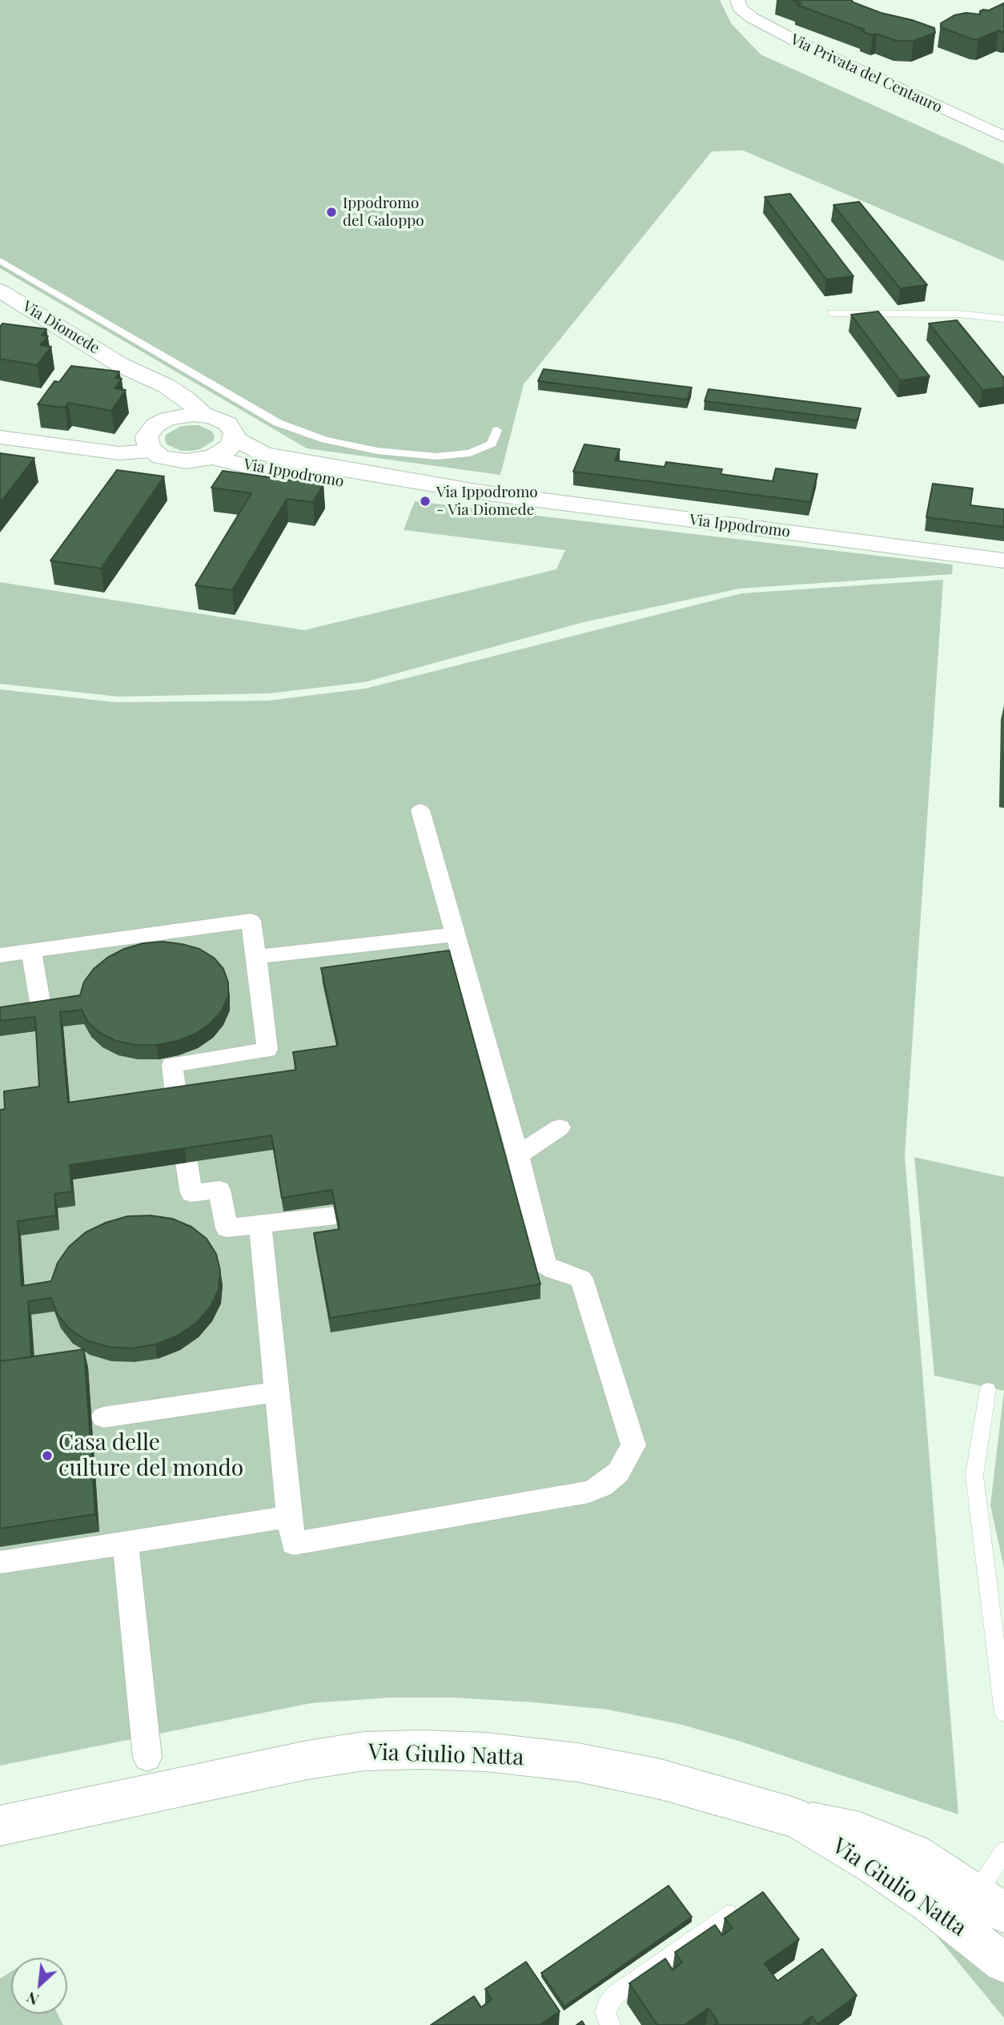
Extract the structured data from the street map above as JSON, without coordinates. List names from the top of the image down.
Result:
{
  "streets": {
    "street": [
      "Via Privata del Centauro",
      "Via Diomede",
      "Via Ippodromo",
      "Via Giulio Natta"
    ]
  },
  "places": ["Ippodromo del Galoppo", "Via Ippodromo - Via Diomede", "Casa delle culture del mondo"],
  "north": "bottom left"
}
